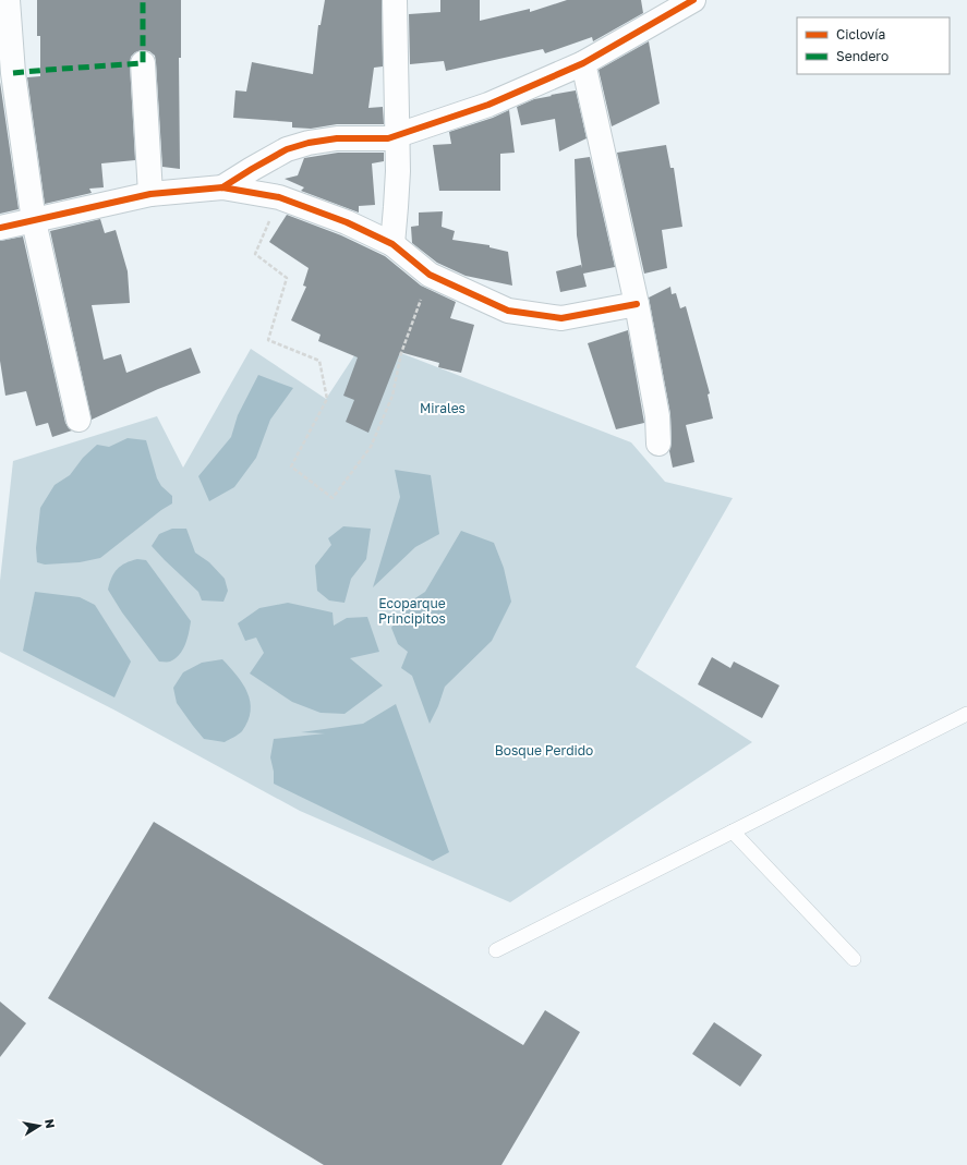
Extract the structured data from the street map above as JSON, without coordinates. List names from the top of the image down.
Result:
{
  "parks": ["Mirales", "Ecoparque Principitos", "Bosque Perdido"],
  "legend": ["Ciclovía", "Sendero"],
  "north": "right"
}
